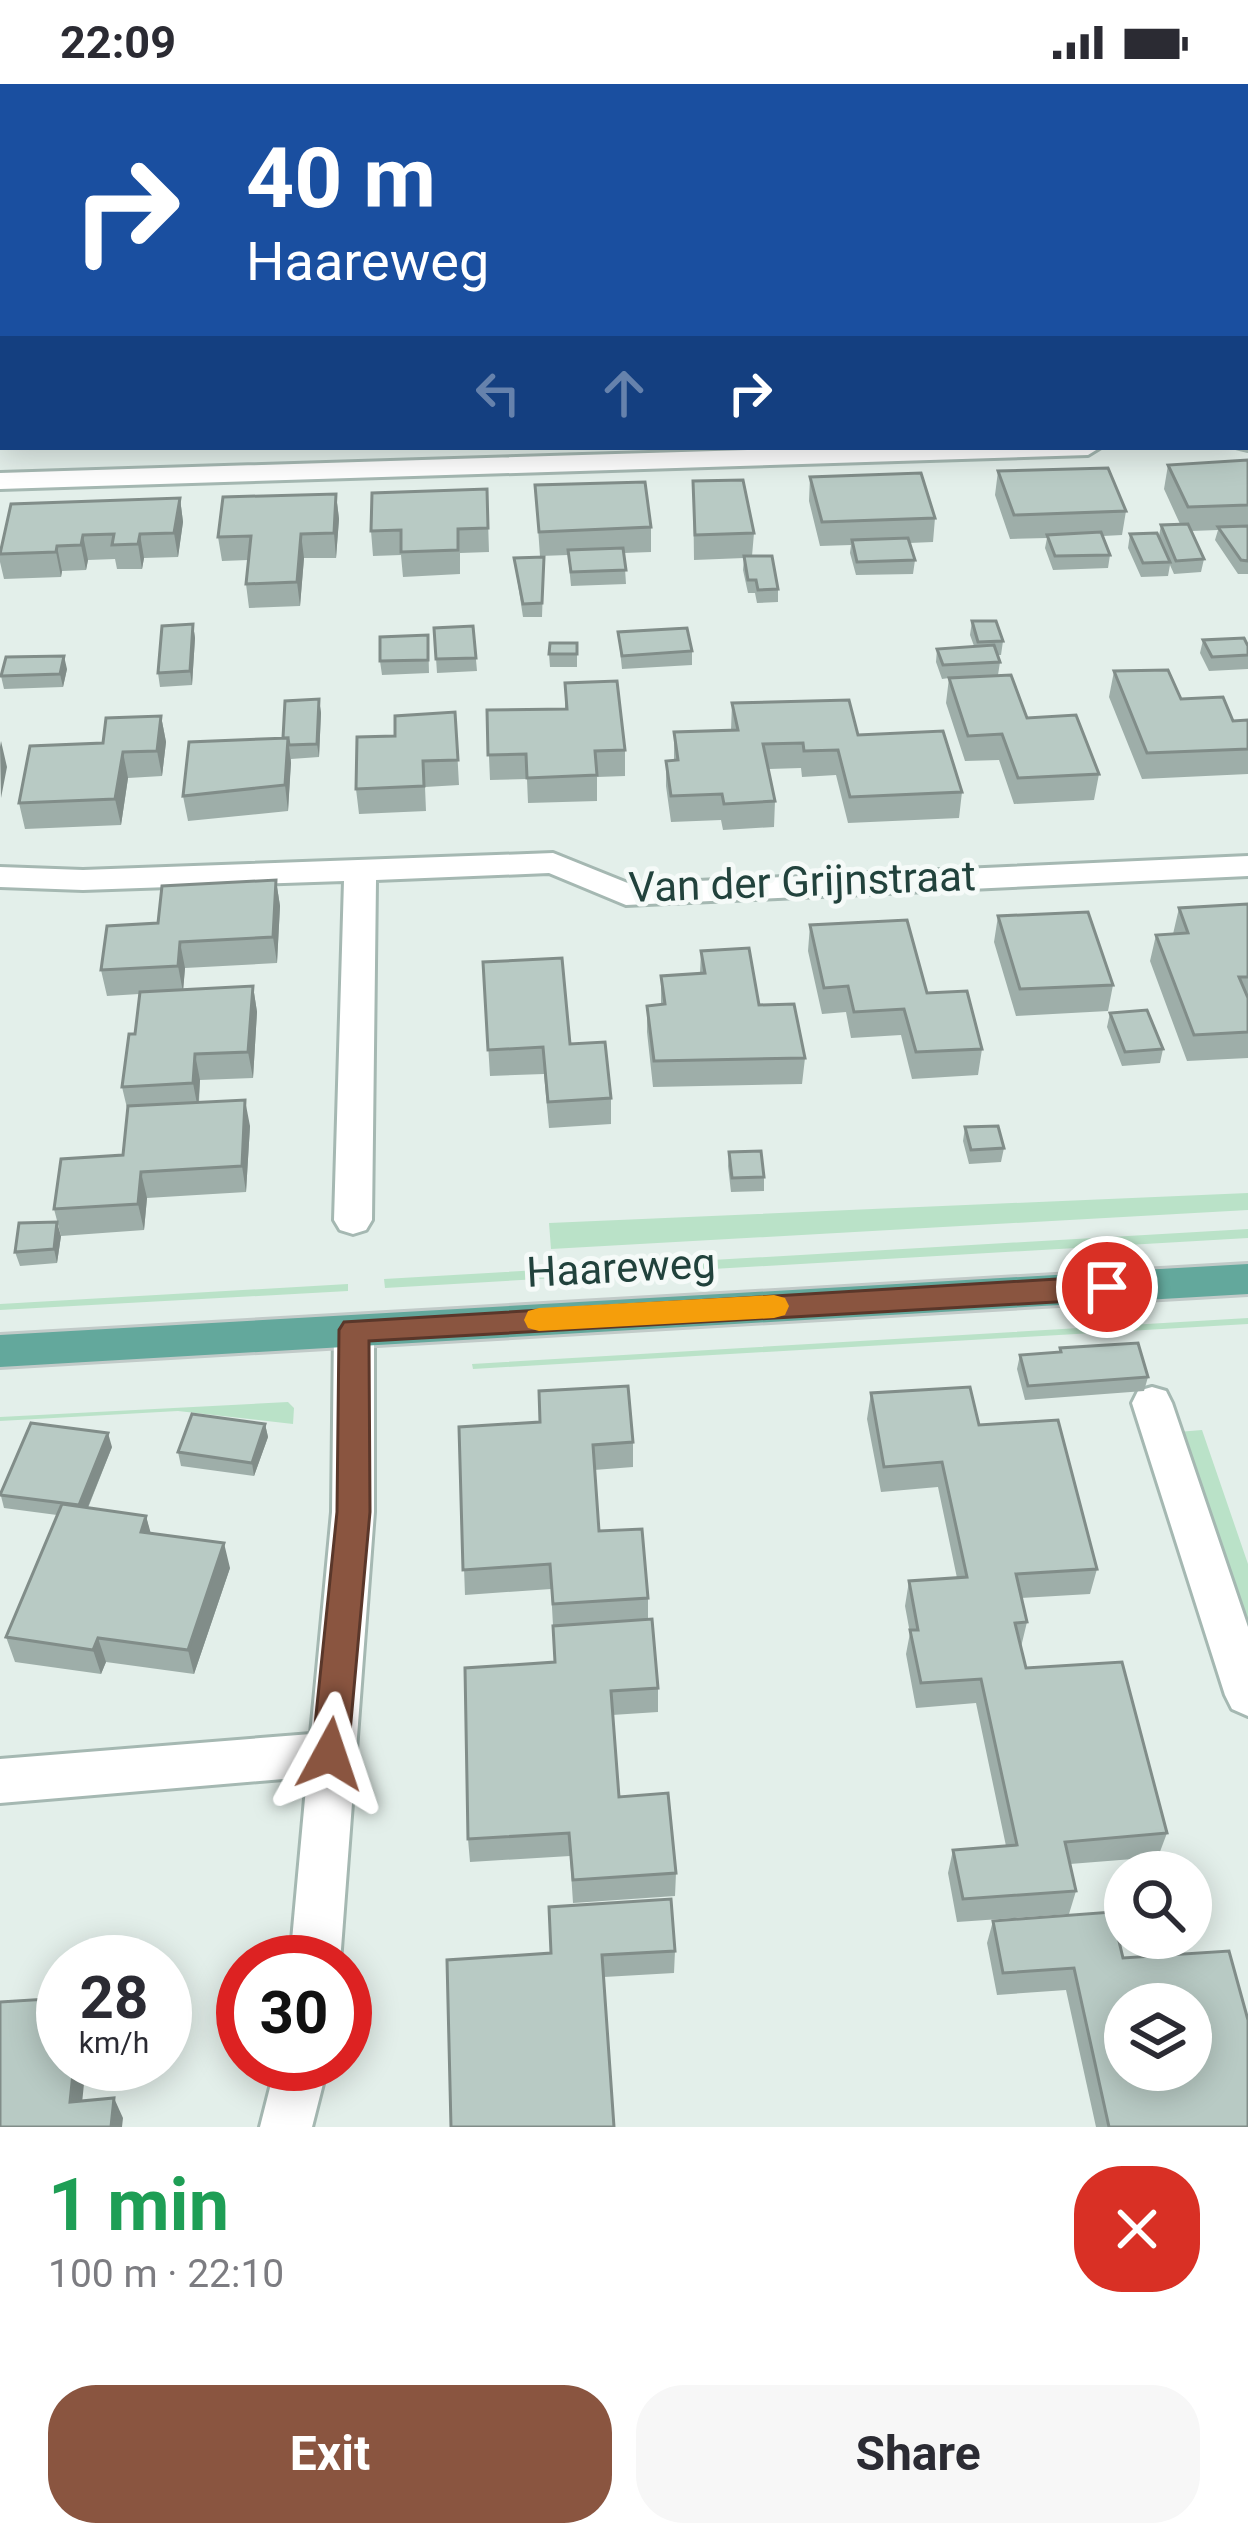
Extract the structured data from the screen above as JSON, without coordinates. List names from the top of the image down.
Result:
{
  "streets": {
    "main road": ["Haareweg"],
    "street": ["Van der Grijnstraat"]
  },
  "page": {
    "status": "22:09",
    "turn": ["40 m", "Haareweg"],
    "speed": "28 km/h",
    "limit": "30",
    "heading": ["1 min", "100 m · 22:10"],
    "buttons": ["Exit", "Share"]
  }
}
